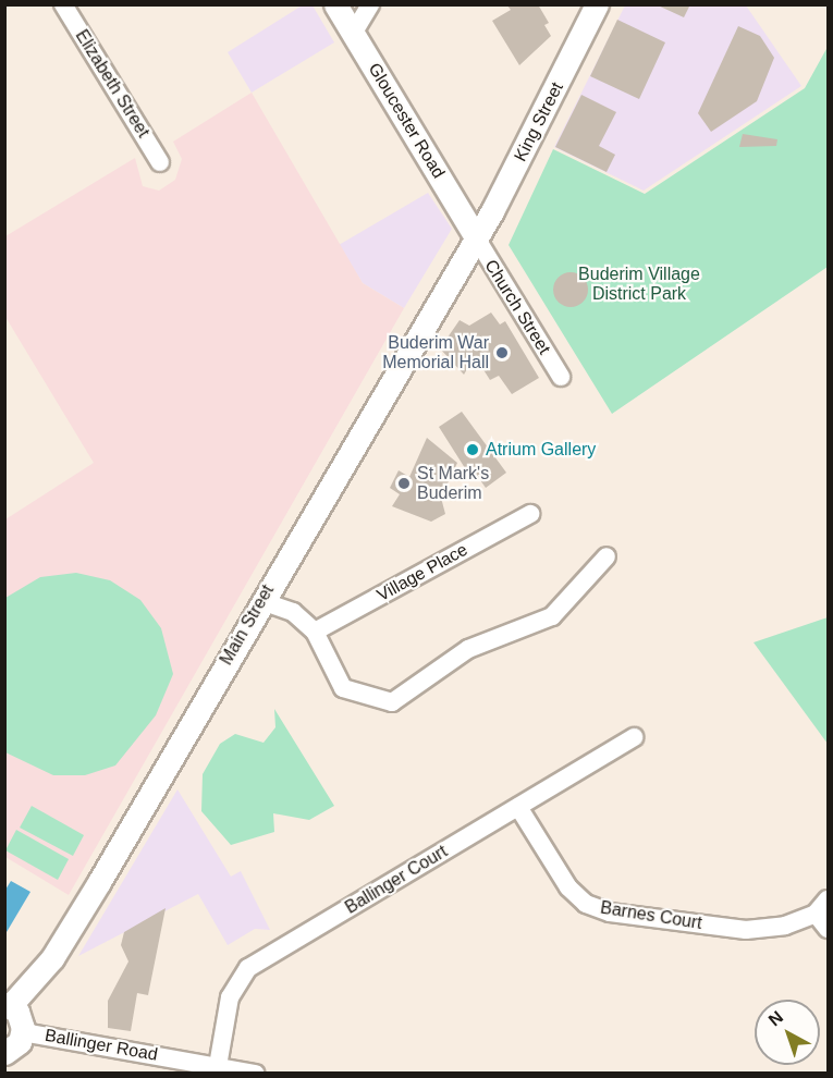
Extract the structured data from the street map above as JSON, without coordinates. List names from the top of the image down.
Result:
{
  "streets": {
    "main road": ["Gloucester Road", "King Street", "Main Street"],
    "street": [
      "Elizabeth Street",
      "Church Street",
      "Village Place",
      "Ballinger Court",
      "Barnes Court",
      "Ballinger Road"
    ]
  },
  "crossings": [
    ["Gloucester Road", "King Street"],
    ["Gloucester Road", "Church Street"],
    ["Gloucester Road", "Main Street"],
    ["King Street", "Church Street"],
    ["King Street", "Main Street"],
    ["Church Street", "Main Street"],
    ["Ballinger Court", "Barnes Court"],
    ["Ballinger Court", "Ballinger Road"]
  ],
  "parks": ["Buderim Village District Park"],
  "places": ["Buderim War Memorial Hall", "Atrium Gallery", "St Mark's Buderim"],
  "north": "top left"
}
